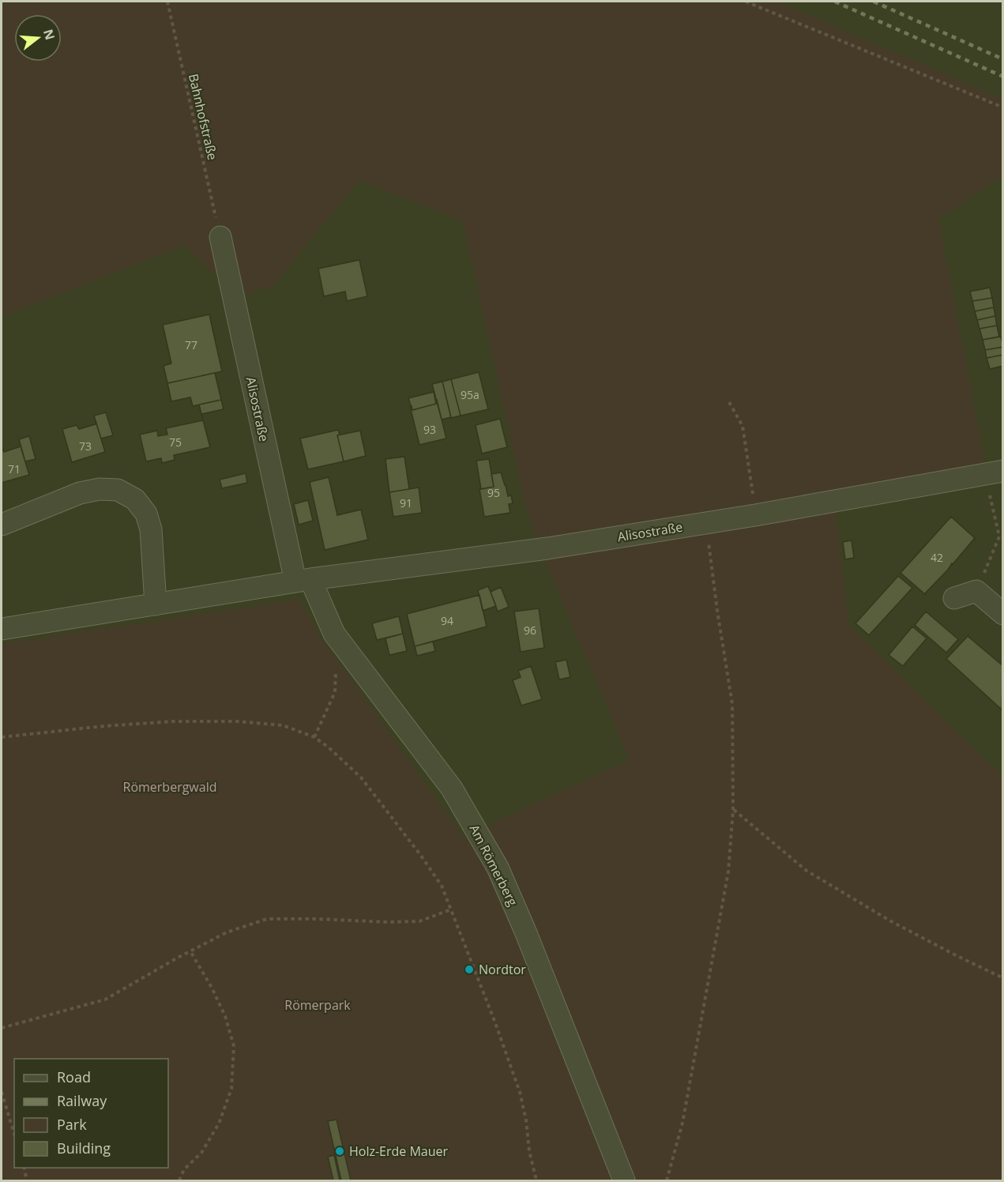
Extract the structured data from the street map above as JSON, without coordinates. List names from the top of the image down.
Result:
{
  "streets": {
    "street": ["Alisostraße", "Am Römerberg"],
    "path": ["Bahnhofstraße"]
  },
  "crossings": [
    ["Bahnhofstraße", "Alisostraße"],
    ["Alisostraße", "Am Römerberg"]
  ],
  "parks": ["Römerbergwald", "Römerpark"],
  "places": ["Nordtor", "Holz-Erde Mauer"],
  "house_numbers": [
    "77",
    "95a",
    "93",
    "75",
    "73",
    "71",
    "95",
    "91",
    "42",
    "94",
    "96"
  ],
  "legend": [
    "Road",
    "Railway",
    "Park",
    "Building"
  ],
  "north": "right"
}
